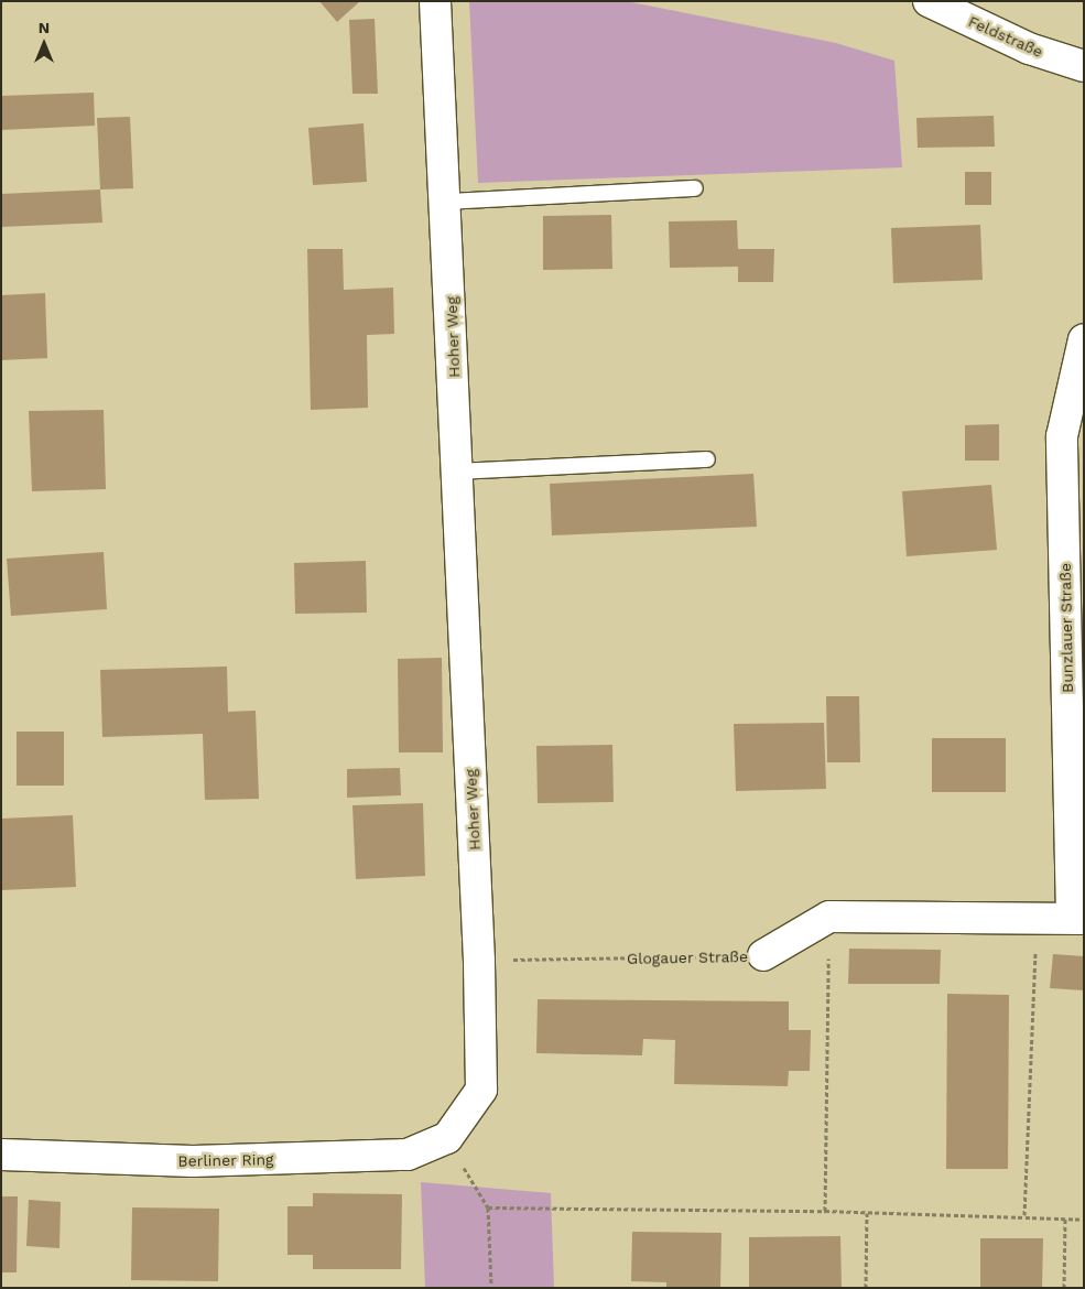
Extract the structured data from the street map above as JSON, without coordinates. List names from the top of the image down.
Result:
{
  "streets": {
    "street": [
      "Feldstraße",
      "Hoher Weg",
      "Bunzlauer Straße",
      "Glogauer Straße",
      "Berliner Ring"
    ]
  },
  "crossings": [
    ["Hoher Weg", "Glogauer Straße"],
    ["Hoher Weg", "Berliner Ring"]
  ],
  "north": "top"
}
